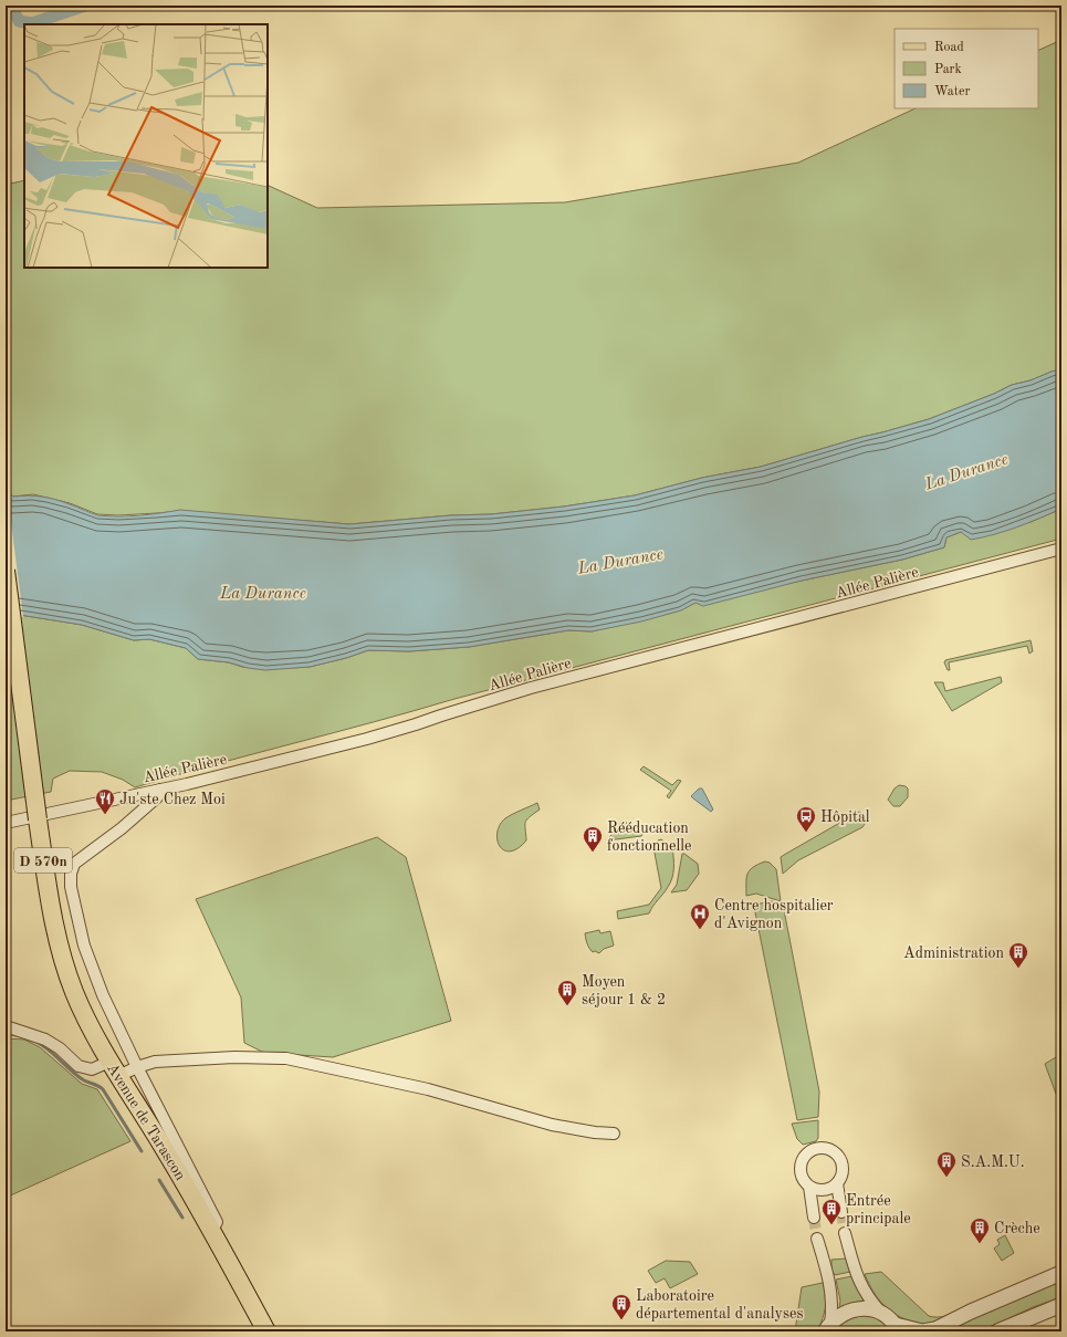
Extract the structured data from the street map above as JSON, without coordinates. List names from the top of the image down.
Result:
{
  "streets": {
    "main road": ["D 570n", "Avenue de Tarascon"],
    "street": ["Allée Palière"]
  },
  "water": ["La Durance"],
  "places": {
    "restaurant": ["Ju'ste Chez Moi"],
    "bus stop": ["Hôpital"],
    "building": [
      "Rééducation fonctionnelle",
      "Administration",
      "Moyen séjour 1 & 2",
      "S.A.M.U.",
      "Entrée principale",
      "Crèche",
      "Laboratoire départemental d'analyses"
    ],
    "hospital": ["Centre hospitalier d'Avignon"]
  },
  "legend": ["Road", "Park", "Water"]
}
